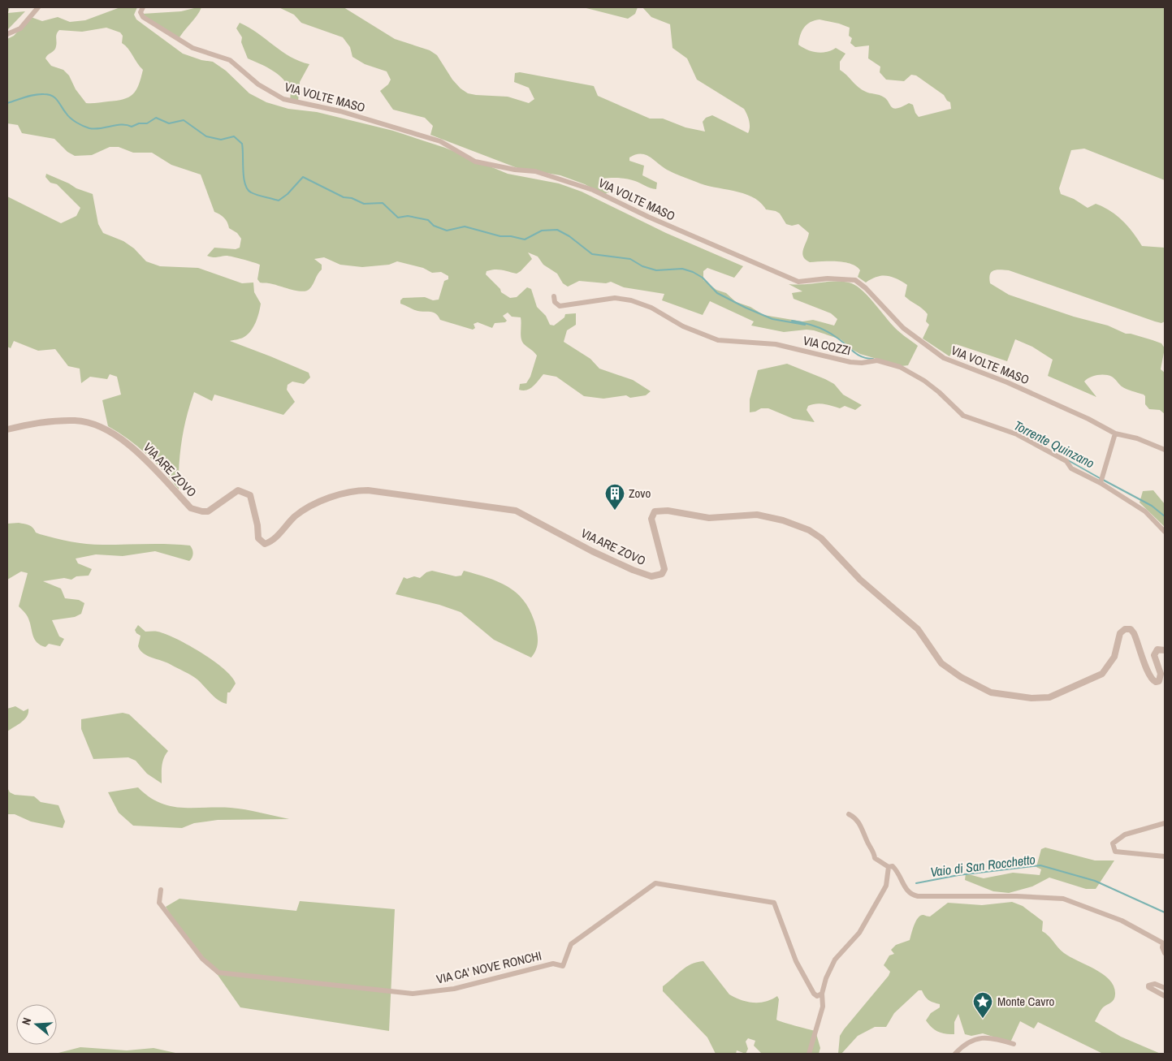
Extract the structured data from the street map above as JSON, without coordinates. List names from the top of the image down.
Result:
{
  "streets": {
    "street": [
      "VIA VOLTE MASO",
      "VIA COZZI",
      "VIA ARE ZOVO",
      "VIA CA' NOVE RONCHI"
    ]
  },
  "water": ["Torrente Quinzano", "Vaio di San Rocchetto"],
  "places": {
    "building": ["Zovo"],
    "place": ["Monte Cavro"]
  },
  "north": "left"
}
